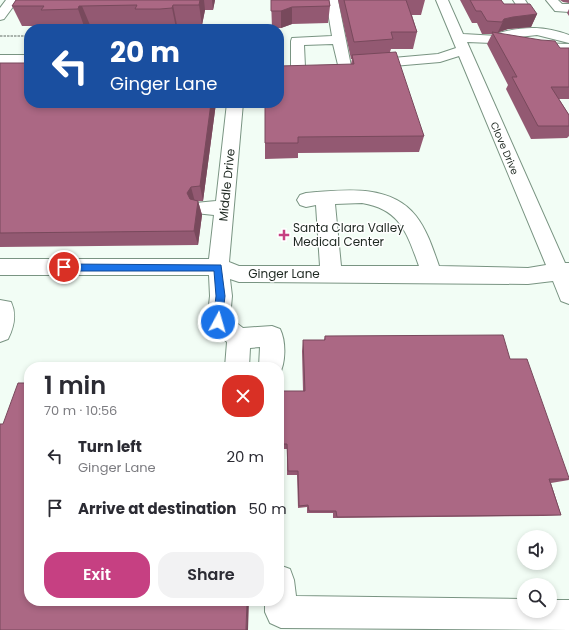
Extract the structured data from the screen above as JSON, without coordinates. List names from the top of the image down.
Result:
{
  "streets": {
    "street": ["Clove Drive", "Middle Drive", "Ginger Lane"]
  },
  "crossings": [
    ["Clove Drive", "Ginger Lane"],
    ["Middle Drive", "Ginger Lane"]
  ],
  "places": {
    "health": ["Santa Clara Valley Medical Center"]
  },
  "page": {
    "turn": ["20 m", "Ginger Lane"],
    "heading": ["1 min", "70 m · 10:56"],
    "list": [
      {
        "name": "Turn left",
        "note": "Ginger Lane",
        "value": "20 m"
      },
      {
        "name": "Arrive at destination",
        "value": "50 m"
      }
    ],
    "buttons": ["Exit", "Share"]
  }
}
